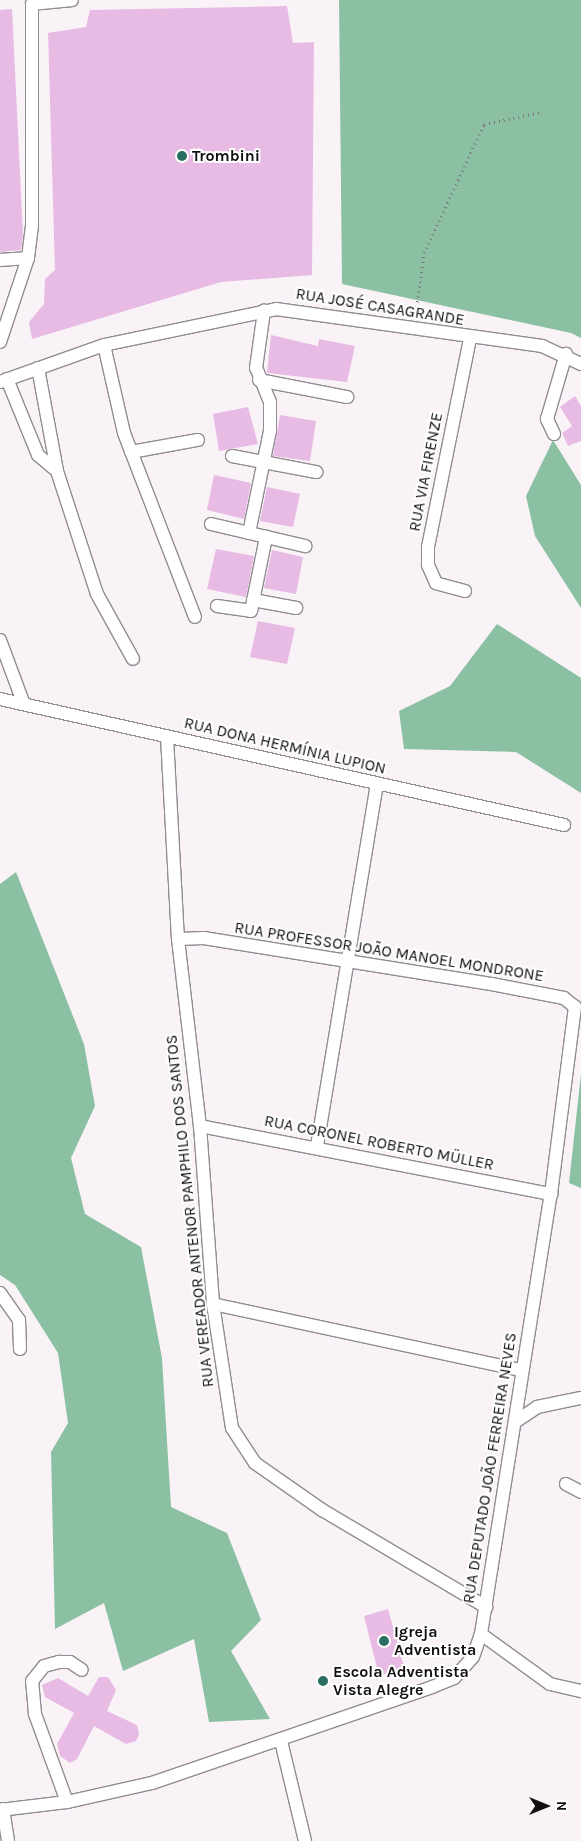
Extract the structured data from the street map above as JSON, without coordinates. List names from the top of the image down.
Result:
{
  "streets": {
    "street": [
      "RUA JOSÉ CASAGRANDE",
      "RUA VIA FIRENZE",
      "RUA DONA HERMÍNIA LUPION",
      "RUA PROFESSOR JOÃO MANOEL MONDRONE",
      "RUA CORONEL ROBERTO MÜLLER",
      "RUA VEREADOR ANTENOR PAMPHILO DOS SANTOS",
      "RUA DEPUTADO JOÃO FERREIRA NEVES"
    ]
  },
  "crossings": [
    ["RUA JOSÉ CASAGRANDE", "RUA VIA FIRENZE"],
    ["RUA DONA HERMÍNIA LUPION", "RUA VEREADOR ANTENOR PAMPHILO DOS SANTOS"],
    ["RUA PROFESSOR JOÃO MANOEL MONDRONE", "RUA VEREADOR ANTENOR PAMPHILO DOS SANTOS"],
    ["RUA PROFESSOR JOÃO MANOEL MONDRONE", "RUA DEPUTADO JOÃO FERREIRA NEVES"],
    ["RUA CORONEL ROBERTO MÜLLER", "RUA VEREADOR ANTENOR PAMPHILO DOS SANTOS"],
    ["RUA CORONEL ROBERTO MÜLLER", "RUA DEPUTADO JOÃO FERREIRA NEVES"],
    ["RUA VEREADOR ANTENOR PAMPHILO DOS SANTOS", "RUA DEPUTADO JOÃO FERREIRA NEVES"]
  ],
  "places": ["Trombini", "Igreja Adventista", "Escola Adventista Vista Alegre"],
  "north": "right"
}
